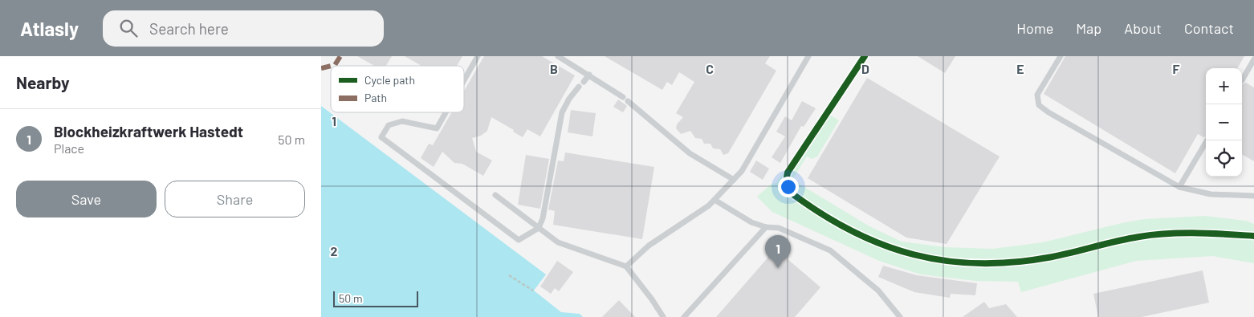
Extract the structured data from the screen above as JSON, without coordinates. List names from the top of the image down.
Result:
{
  "legend": ["Cycle path", "Path"],
  "scale_bar": "50 m",
  "page": {
    "header": "Atlasly",
    "search": "Search here",
    "nav": [
      "Home",
      "Map",
      "About",
      "Contact"
    ],
    "heading": "Nearby",
    "map_buttons": ["+", "−"],
    "list": [
      {
        "mark": "1",
        "name": "Blockheizkraftwerk Hastedt",
        "note": "Place",
        "value": "50 m"
      }
    ],
    "buttons": ["Save", "Share"],
    "pins": "1",
    "scale": "50 m"
  },
  "grid": {
    "columns": [
      "B",
      "C",
      "D",
      "E",
      "F"
    ],
    "rows": ["1", "2"]
  }
}
